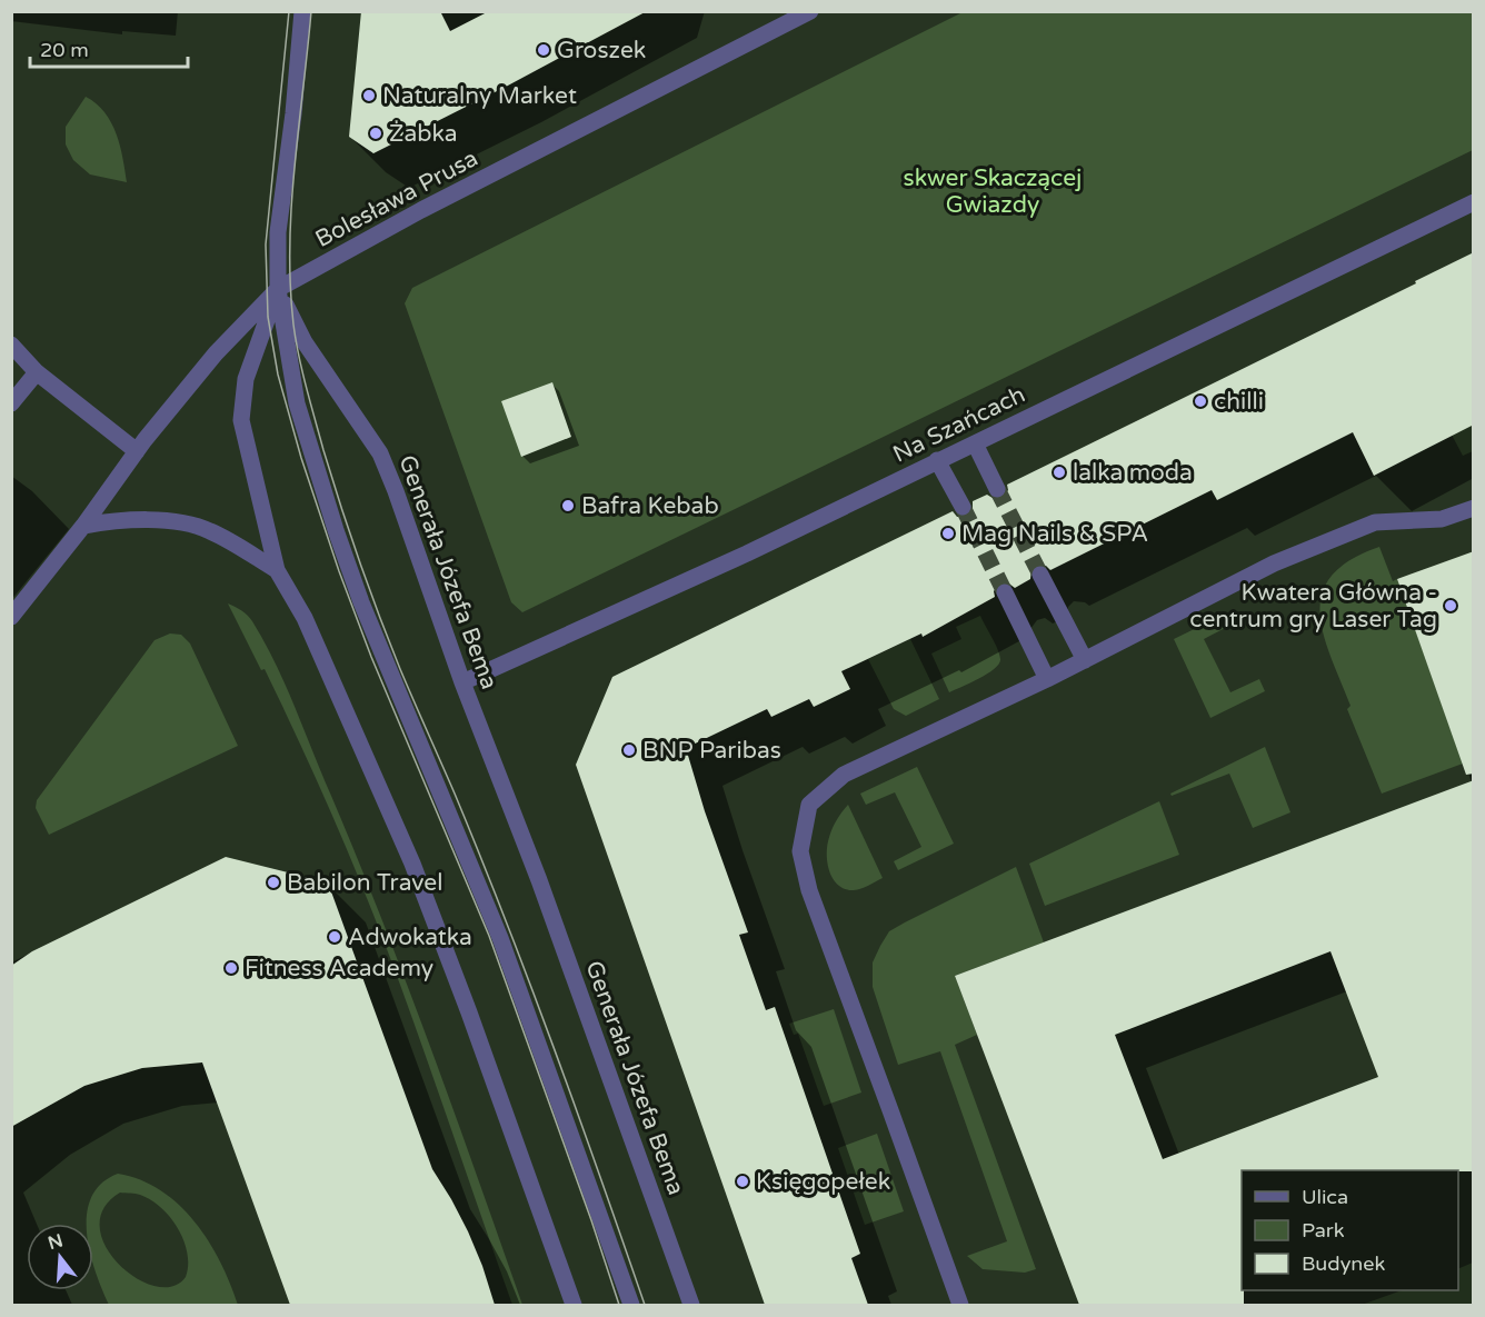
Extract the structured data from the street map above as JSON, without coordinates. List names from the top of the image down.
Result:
{
  "streets": {
    "street": ["Bolesława Prusa", "Na Szańcach", "Generała Józefa Bema"]
  },
  "crossings": [
    ["Bolesława Prusa", "Generała Józefa Bema"],
    ["Na Szańcach", "Generała Józefa Bema"]
  ],
  "parks": ["skwer Skaczącej Gwiazdy"],
  "places": [
    "Groszek",
    "Naturalny Market",
    "Żabka",
    "chilli",
    "lalka moda",
    "Bafra Kebab",
    "Mag Nails & SPA",
    "Kwatera Główna - centrum gry Laser Tag",
    "BNP Paribas",
    "Babilon Travel",
    "Adwokatka",
    "Fitness Academy",
    "Księgopełek"
  ],
  "legend": ["Ulica", "Park", "Budynek"],
  "scale_bar": "20 m",
  "north": "top"
}
